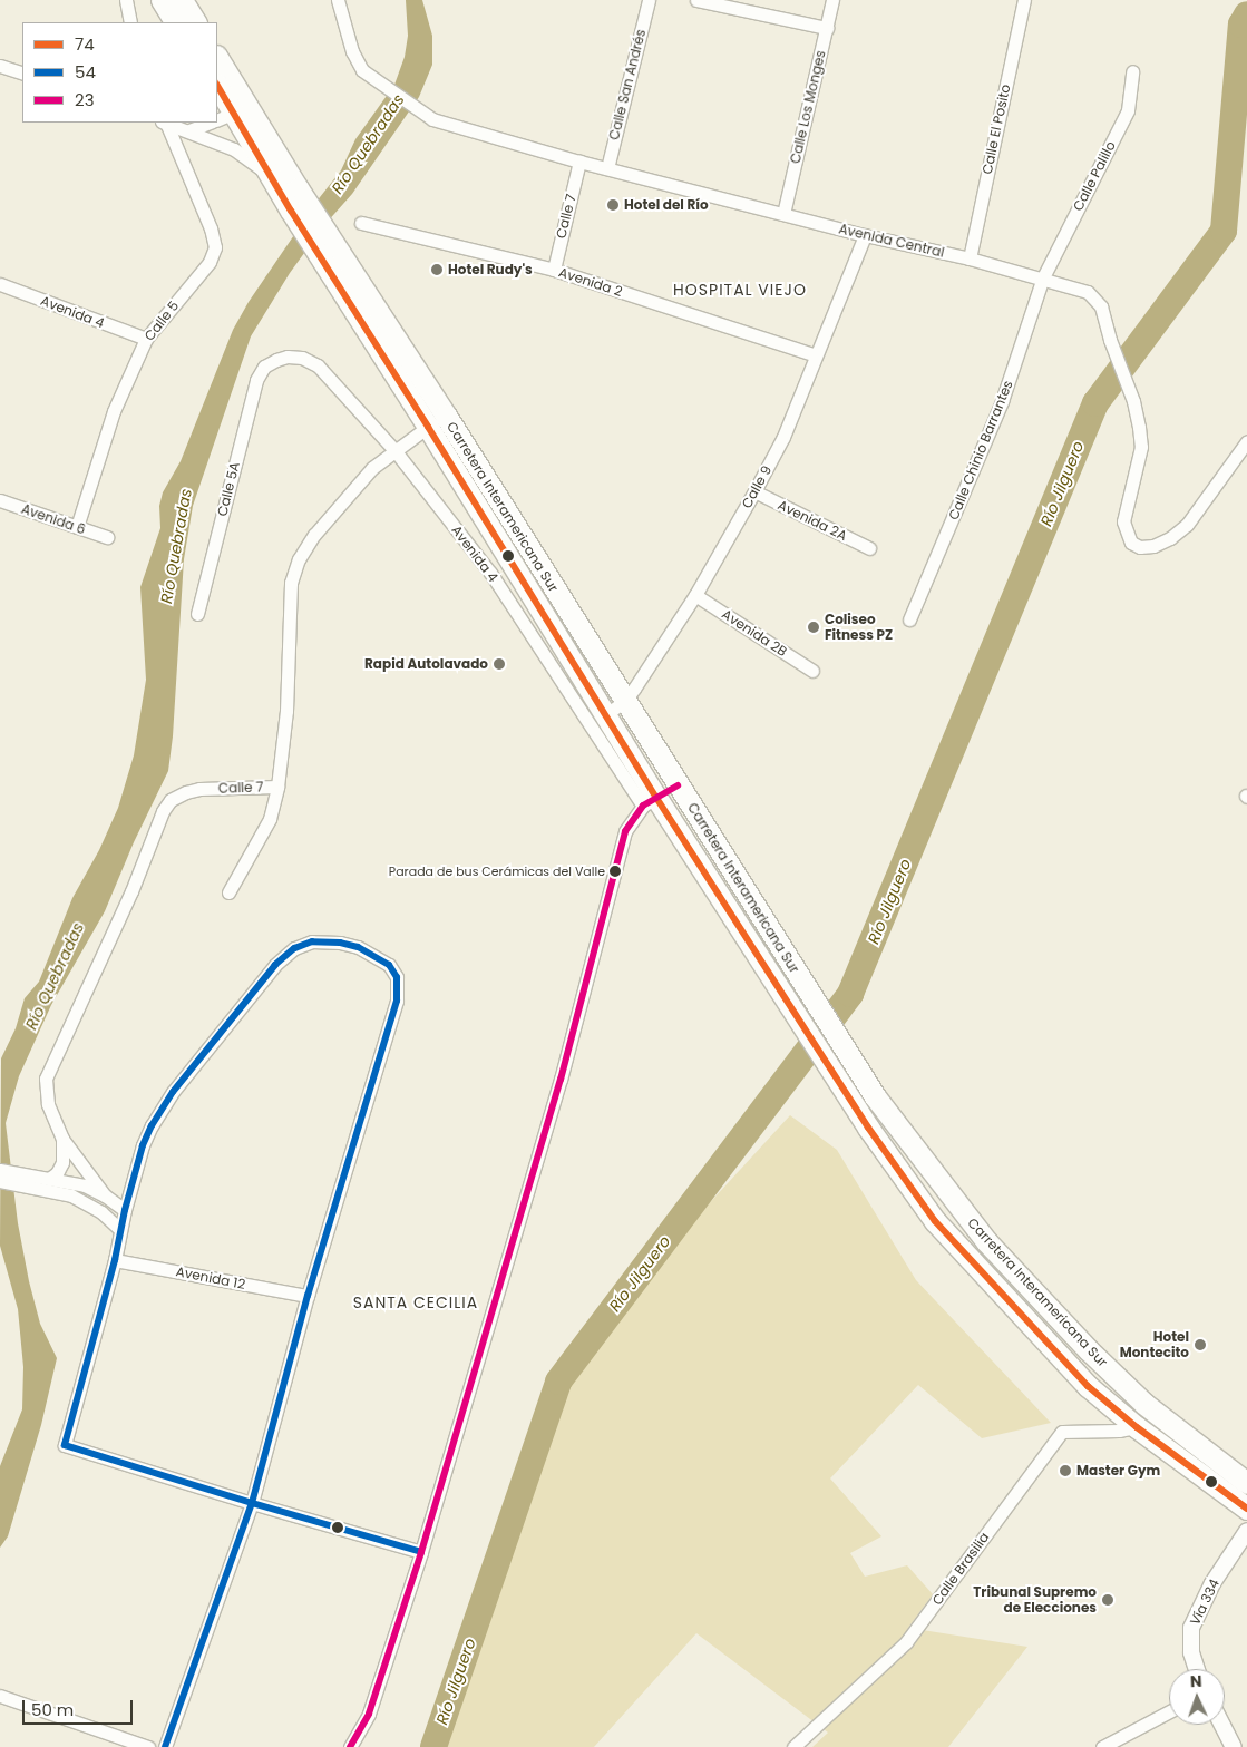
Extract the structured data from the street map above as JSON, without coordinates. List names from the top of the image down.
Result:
{
  "streets": {
    "highway": ["Carretera Interamericana Sur"],
    "street": [
      "Calle San Andrés",
      "Calle Los Monges",
      "Calle El Posito",
      "Calle Palillo",
      "Calle 7",
      "Avenida Central",
      "Avenida 2",
      "Avenida 4",
      "Calle 5",
      "Calle Chinio Barrantes",
      "Calle 9",
      "Calle 5A",
      "Avenida 6",
      "Avenida 2A",
      "Avenida 2B",
      "Avenida 12",
      "Calle Brasilia",
      "Vía 334"
    ]
  },
  "crossings": [
    ["Calle San Andrés", "Avenida Central"],
    ["Calle Los Monges", "Avenida Central"],
    ["Calle El Posito", "Avenida Central"],
    ["Calle Palillo", "Avenida Central"],
    ["Calle Palillo", "Calle Chinio Barrantes"],
    ["Calle 7", "Avenida Central"],
    ["Calle 7", "Avenida 2"],
    ["Calle 7", "Avenida 4"],
    ["Calle 7", "Carretera Interamericana Sur"],
    ["Avenida Central", "Calle Chinio Barrantes"],
    ["Avenida Central", "Calle 9"],
    ["Avenida 2", "Calle 9"],
    ["Avenida 4", "Calle 5"],
    ["Avenida 4", "Calle 5A"],
    ["Avenida 4", "Carretera Interamericana Sur"],
    ["Calle 5", "Avenida 6"],
    ["Calle 9", "Carretera Interamericana Sur"],
    ["Calle 9", "Avenida 2A"],
    ["Calle 9", "Avenida 2B"],
    ["Carretera Interamericana Sur", "Calle Brasilia"]
  ],
  "districts": ["HOSPITAL VIEJO", "SANTA CECILIA"],
  "water": ["Río Quebradas", "Río Jilguero"],
  "places": [
    "Hotel del Río",
    "Hotel Rudy's",
    "Coliseo Fitness PZ",
    "Rapid Autolavado",
    "Parada de bus Cerámicas del Valle",
    "Hotel Montecito",
    "Master Gym",
    "Tribunal Supremo de Elecciones"
  ],
  "lines": ["transit line 74", "transit line 23", "transit line 54"],
  "legend": ["74", "54", "23"],
  "scale_bar": "50 m",
  "north": "top"
}
